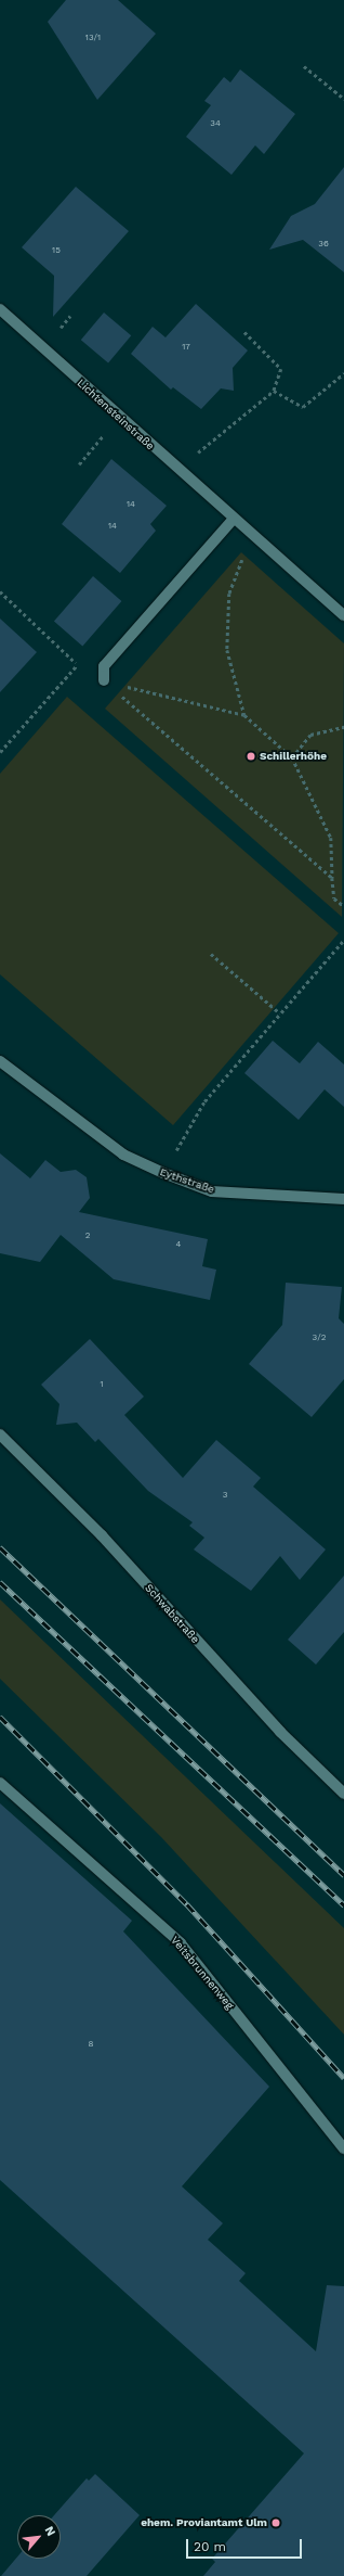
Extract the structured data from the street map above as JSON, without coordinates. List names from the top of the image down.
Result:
{
  "streets": {
    "street": [
      "Lichtensteinstraße",
      "Eythstraße",
      "Schwabstraße",
      "Veitsbrunnenweg"
    ]
  },
  "places": ["Schillerhöhe", "ehem. Proviantamt Ulm"],
  "house_numbers": [
    "13/1",
    "34",
    "36",
    "15",
    "17",
    "14",
    "14",
    "2",
    "4",
    "3/2",
    "1",
    "3",
    "8"
  ],
  "scale_bar": "20 m",
  "north": "top right"
}
